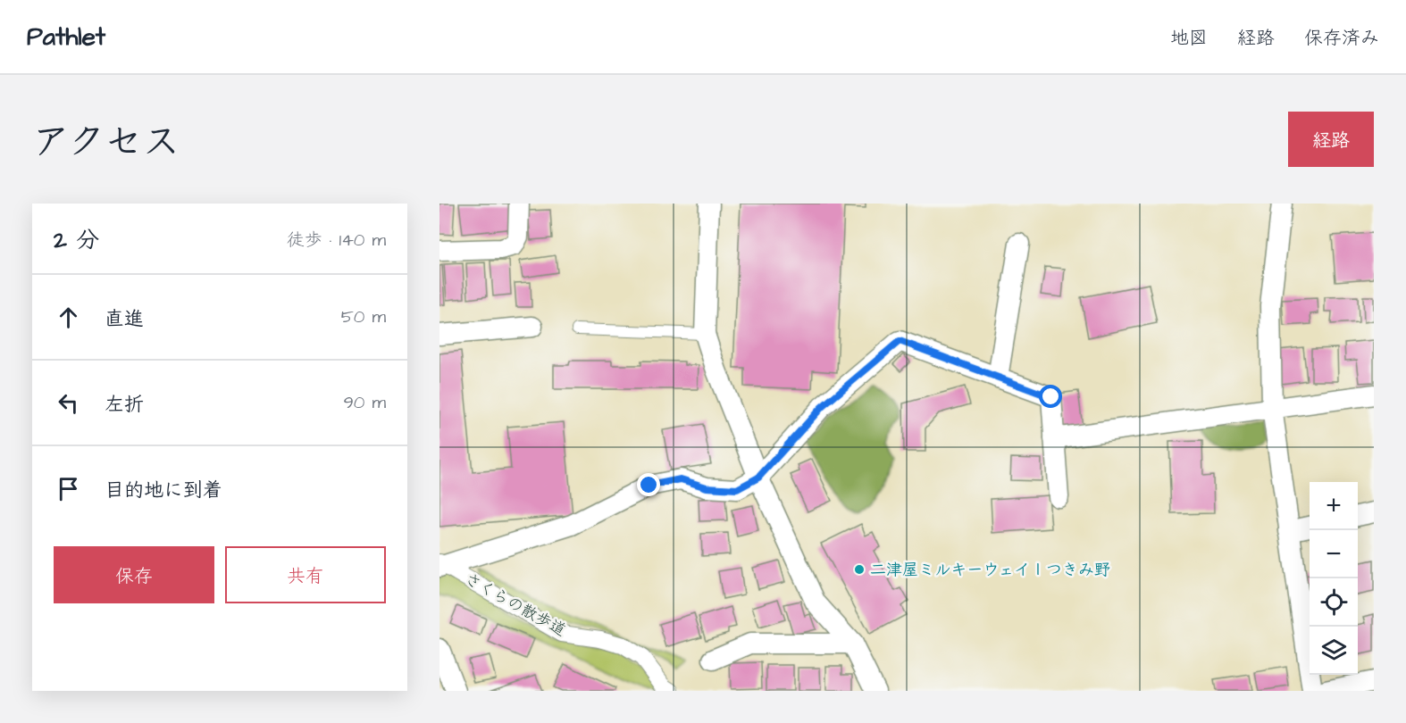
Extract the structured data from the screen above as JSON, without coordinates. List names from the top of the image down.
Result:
{
  "streets": {
    "street": ["さくらの散歩道"]
  },
  "places": ["二津屋ミルキーウェイⅠつきみ野"],
  "page": {
    "header": "Pathlet",
    "nav": ["地図", "経路", "保存済み"],
    "title": "アクセス",
    "buttons": [
      "経路",
      ["保存", "共有"]
    ],
    "heading": ["2 分", "徒歩 · 140 m"],
    "list": [
      ["直進", "50 m"],
      ["左折", "90 m"],
      "目的地に到着"
    ],
    "map_buttons": ["+", "−"]
  }
}
